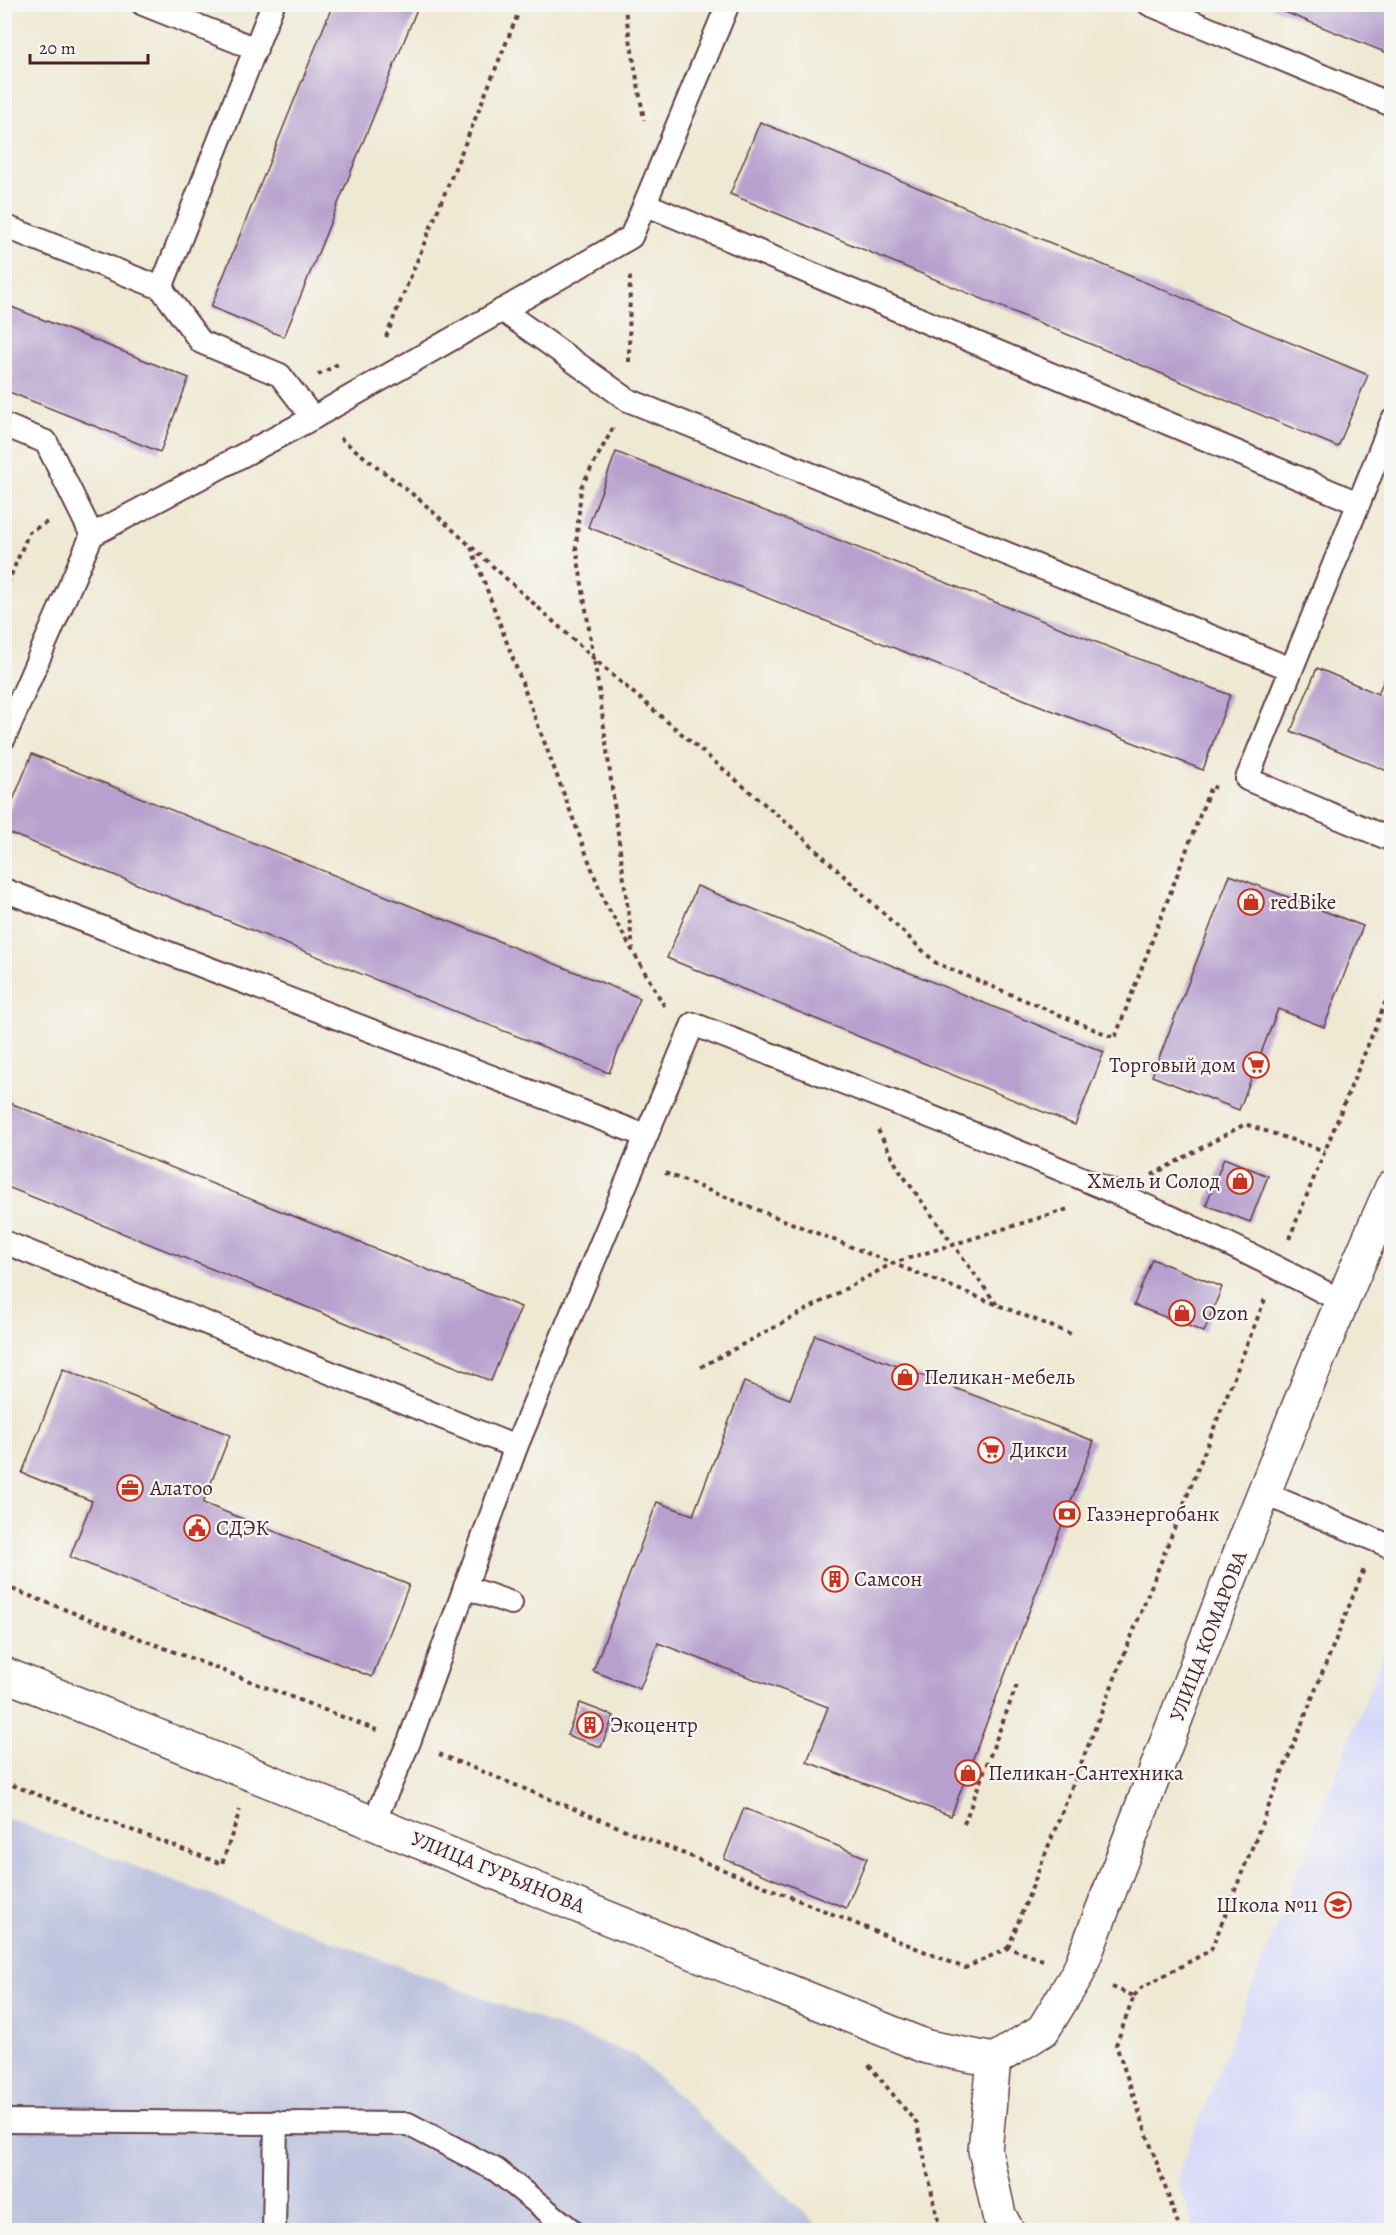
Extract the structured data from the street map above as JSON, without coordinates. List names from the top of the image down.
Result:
{
  "streets": {
    "street": ["УЛИЦА КОМАРОВА", "УЛИЦА ГУРЬЯНОВА"]
  },
  "crossings": [
    ["УЛИЦА КОМАРОВА", "УЛИЦА ГУРЬЯНОВА"]
  ],
  "places": {
    "shop": [
      "redBike",
      "Хмель и Солод",
      "Ozon",
      "Пеликан-мебель",
      "Пеликан-Сантехника"
    ],
    "supermarket": ["Торговый дом", "Дикси"],
    "office": ["Алатоо"],
    "bank": ["Газэнергобанк"],
    "public building": ["СДЭК"],
    "building": ["Самсон", "Экоцентр"],
    "school or university": ["Школа №11"]
  },
  "scale_bar": "20 m"
}
